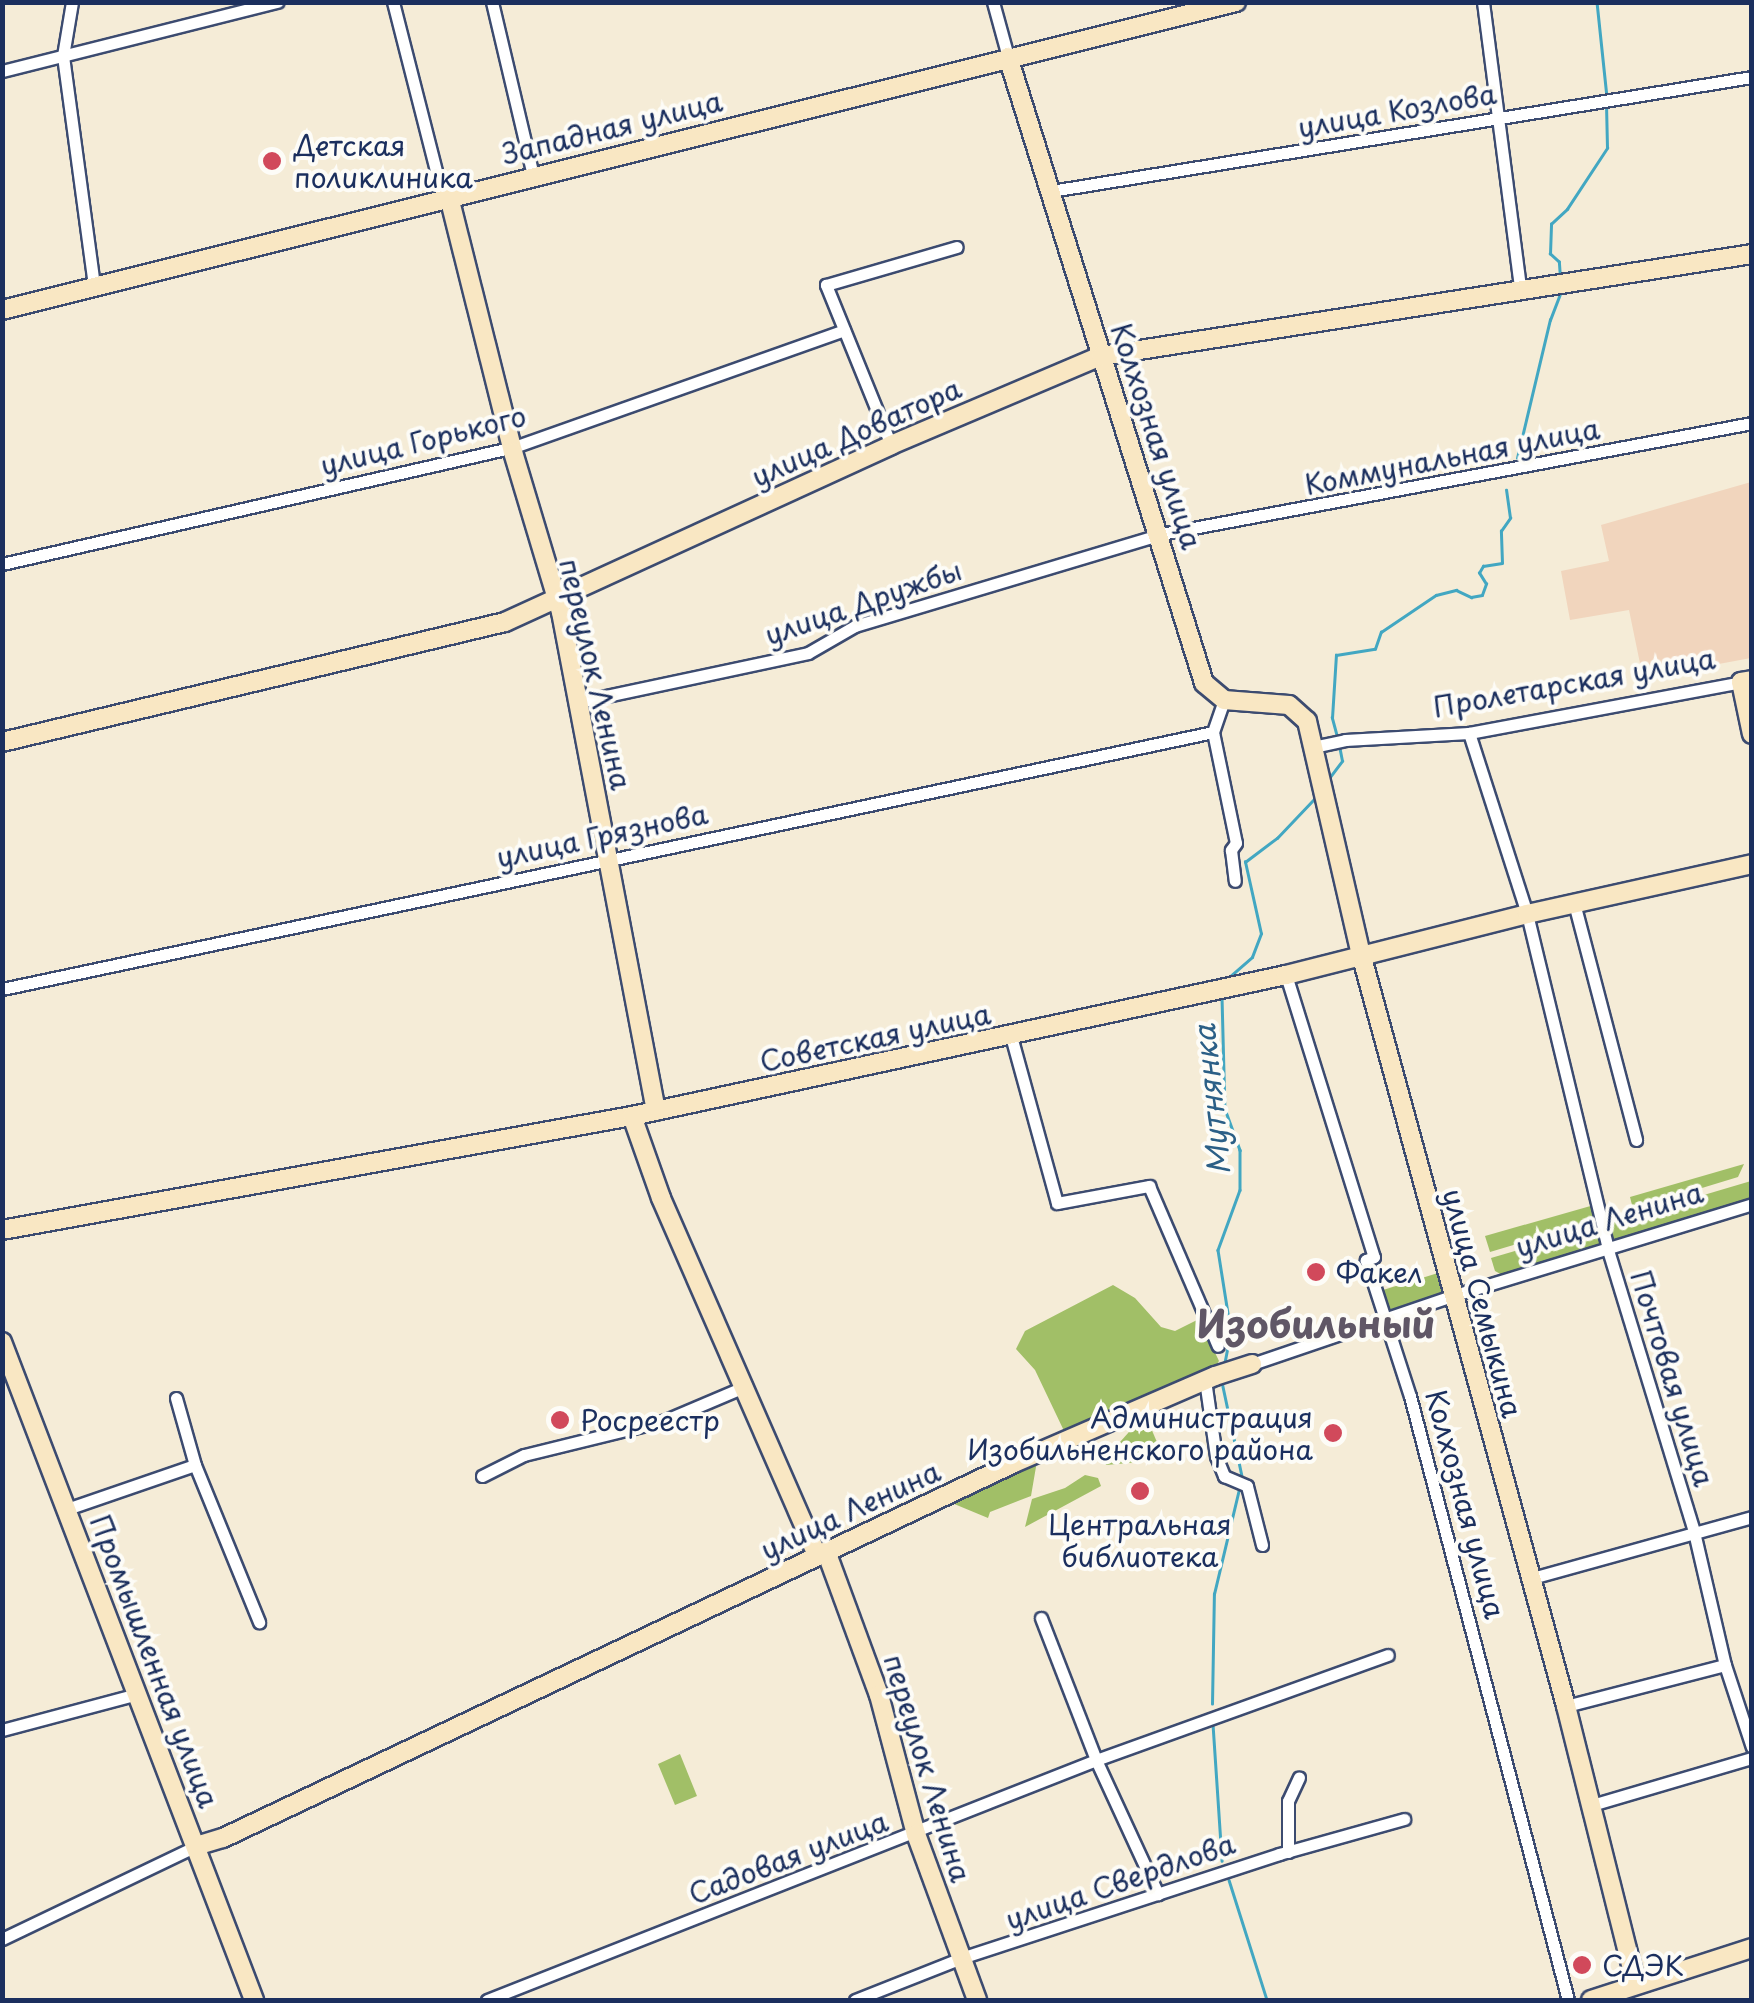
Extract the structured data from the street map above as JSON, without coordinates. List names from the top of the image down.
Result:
{
  "streets": {
    "street": [
      "улица Козлова",
      "Западная улица",
      "улица Доватора",
      "Колхозная улица",
      "улица Горького",
      "Коммунальная улица",
      "улица Дружбы",
      "переулок Ленина",
      "Пролетарская улица",
      "улица Грязнова",
      "Советская улица",
      "улица Ленина",
      "улица Семыкина",
      "Почтовая улица",
      "Промышленная улица",
      "Садовая улица",
      "улица Свердлова"
    ]
  },
  "crossings": [
    ["улица Козлова", "Колхозная улица"],
    ["Западная улица", "Колхозная улица"],
    ["Западная улица", "переулок Ленина"],
    ["улица Доватора", "Колхозная улица"],
    ["улица Доватора", "переулок Ленина"],
    ["Колхозная улица", "Коммунальная улица"],
    ["Колхозная улица", "улица Дружбы"],
    ["Колхозная улица", "Советская улица"],
    ["Колхозная улица", "улица Ленина"],
    ["Колхозная улица", "улица Семыкина"],
    ["улица Горького", "переулок Ленина"],
    ["Коммунальная улица", "улица Дружбы"],
    ["улица Дружбы", "переулок Ленина"],
    ["переулок Ленина", "улица Грязнова"],
    ["переулок Ленина", "Советская улица"],
    ["переулок Ленина", "улица Ленина"],
    ["переулок Ленина", "Садовая улица"],
    ["переулок Ленина", "улица Свердлова"],
    ["Пролетарская улица", "улица Семыкина"],
    ["Пролетарская улица", "Почтовая улица"],
    ["Советская улица", "улица Семыкина"],
    ["Советская улица", "Почтовая улица"],
    ["улица Ленина", "улица Семыкина"],
    ["улица Ленина", "Почтовая улица"],
    ["улица Ленина", "Промышленная улица"]
  ],
  "districts": ["Изобильный"],
  "water": ["Мутнянка"],
  "places": [
    "Детская поликлиника",
    "Факел",
    "Росреестр",
    "Администрация Изобильненского района",
    "Центральная библиотека",
    "СДЭК"
  ]
}
